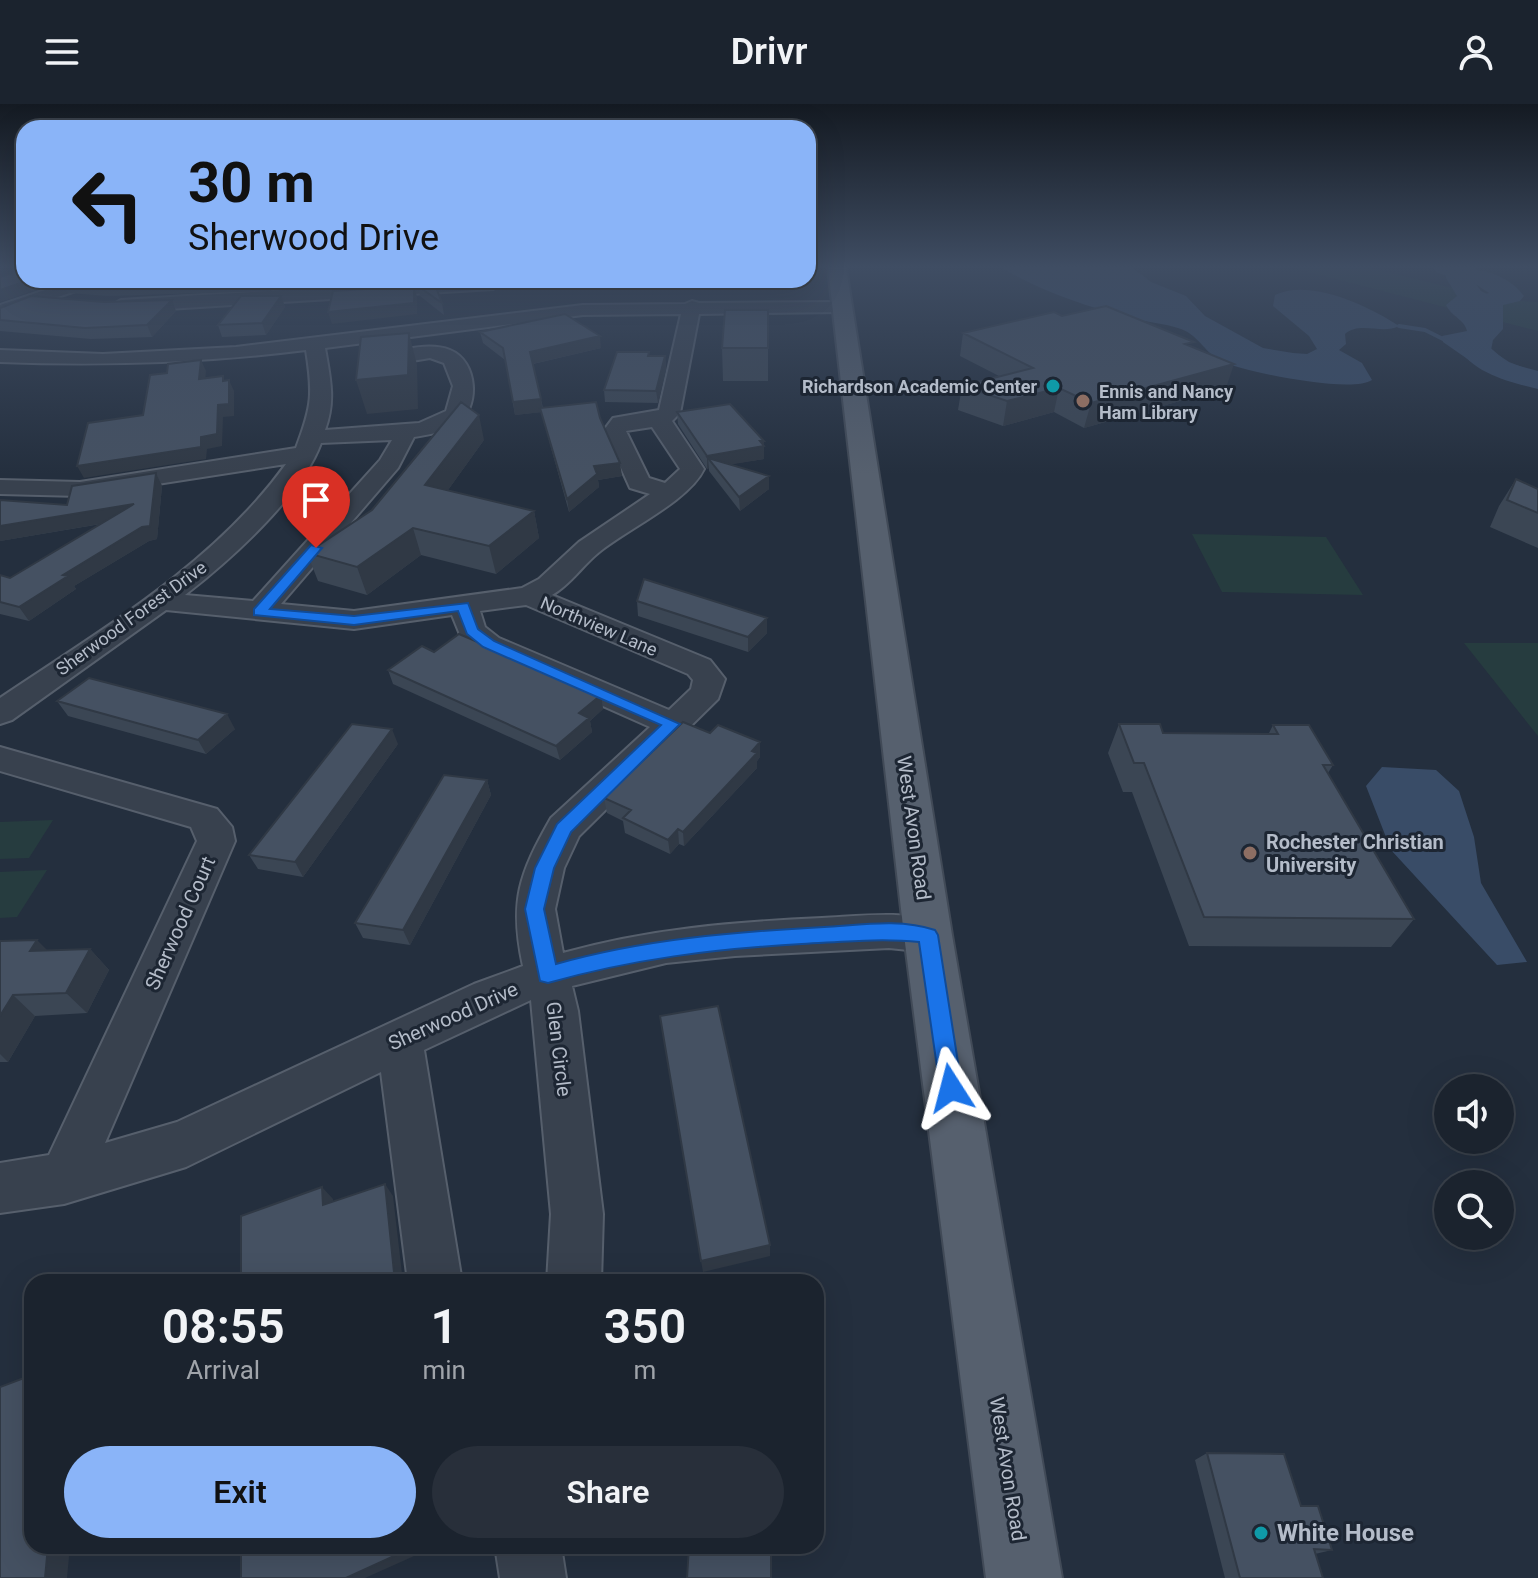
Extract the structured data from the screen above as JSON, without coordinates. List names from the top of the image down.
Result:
{
  "streets": {
    "main road": ["West Avon Road"],
    "street": [
      "Sherwood Forest Drive",
      "Northview Lane",
      "Sherwood Court",
      "Sherwood Drive",
      "Glen Circle"
    ]
  },
  "crossings": [
    ["Northview Lane", "Glen Circle"],
    ["West Avon Road", "Sherwood Drive"],
    ["Sherwood Court", "Sherwood Drive"],
    ["Sherwood Drive", "Glen Circle"]
  ],
  "places": [
    "Richardson Academic Center",
    "Ennis and Nancy Ham Library",
    "Rochester Christian University",
    "White House"
  ],
  "page": {
    "header": "Drivr",
    "turn": ["30 m", "Sherwood Drive"],
    "eta": [
      "08:55",
      "Arrival",
      "1",
      "min",
      "350",
      "m"
    ],
    "buttons": ["Exit", "Share"]
  }
}
